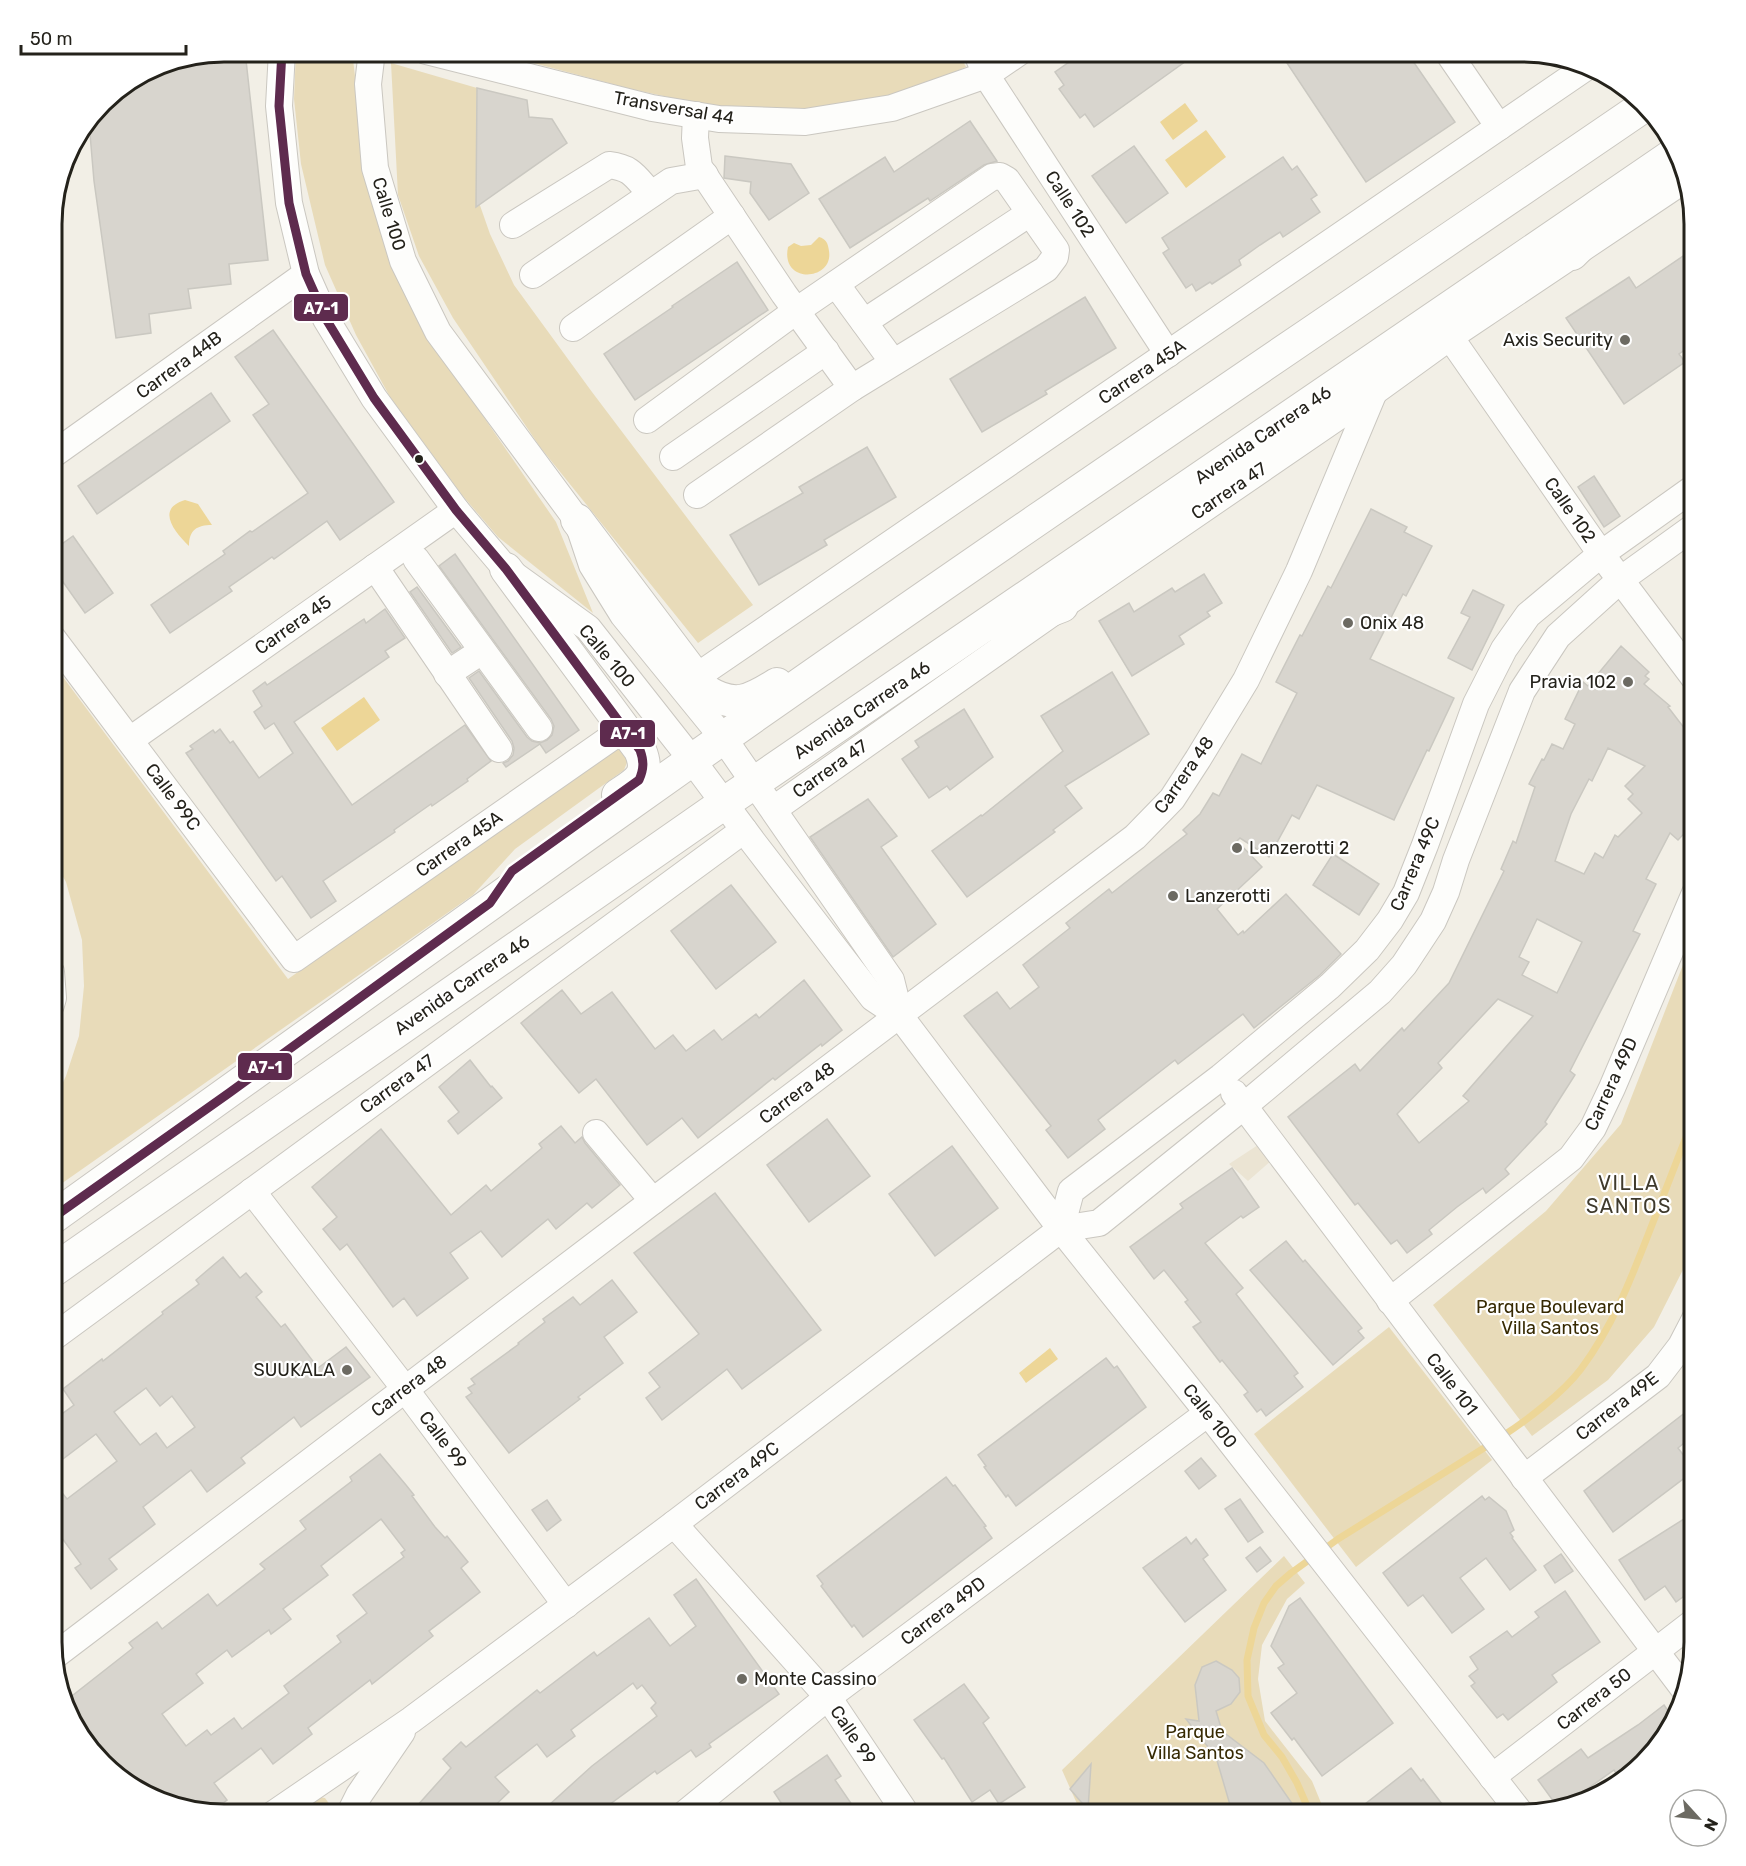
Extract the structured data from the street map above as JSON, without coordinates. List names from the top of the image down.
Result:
{
  "streets": {
    "main road": ["Avenida Carrera 46"],
    "street": [
      "Transversal 44",
      "Calle 102",
      "Calle 100",
      "Carrera 44B",
      "Carrera 45A",
      "Carrera 47",
      "Carrera 45",
      "Carrera 48",
      "Calle 99C",
      "Carrera 49C",
      "Carrera 49D",
      "Calle 101",
      "Carrera 49E",
      "Calle 99",
      "Carrera 50"
    ]
  },
  "crossings": [
    ["Transversal 44", "Calle 102"],
    ["Calle 102", "Carrera 45A"],
    ["Calle 102", "Carrera 47"],
    ["Calle 102", "Carrera 49C"],
    ["Calle 100", "Carrera 44B"],
    ["Calle 100", "Avenida Carrera 46"],
    ["Calle 100", "Carrera 47"],
    ["Calle 100", "Carrera 45"],
    ["Calle 100", "Carrera 48"],
    ["Calle 100", "Carrera 49C"],
    ["Calle 100", "Carrera 49D"],
    ["Calle 100", "Carrera 50"],
    ["Carrera 45A", "Calle 99C"],
    ["Carrera 47", "Carrera 48"],
    ["Carrera 47", "Calle 99"],
    ["Carrera 45", "Calle 99C"],
    ["Carrera 48", "Calle 99"],
    ["Carrera 49C", "Calle 101"],
    ["Carrera 49C", "Calle 99"],
    ["Carrera 49D", "Calle 101"],
    ["Carrera 49D", "Calle 99"],
    ["Calle 101", "Carrera 49E"],
    ["Calle 101", "Carrera 50"]
  ],
  "districts": ["VILLA SANTOS"],
  "parks": ["Parque Boulevard Villa Santos", "Parque Villa Santos"],
  "places": [
    "Axis Security",
    "Onix 48",
    "Pravia 102",
    "Lanzerotti 2",
    "Lanzerotti",
    "SUUKALA",
    "Monte Cassino"
  ],
  "lines": ["transit line A7-1"],
  "scale_bar": "50 m",
  "north": "bottom right"
}
